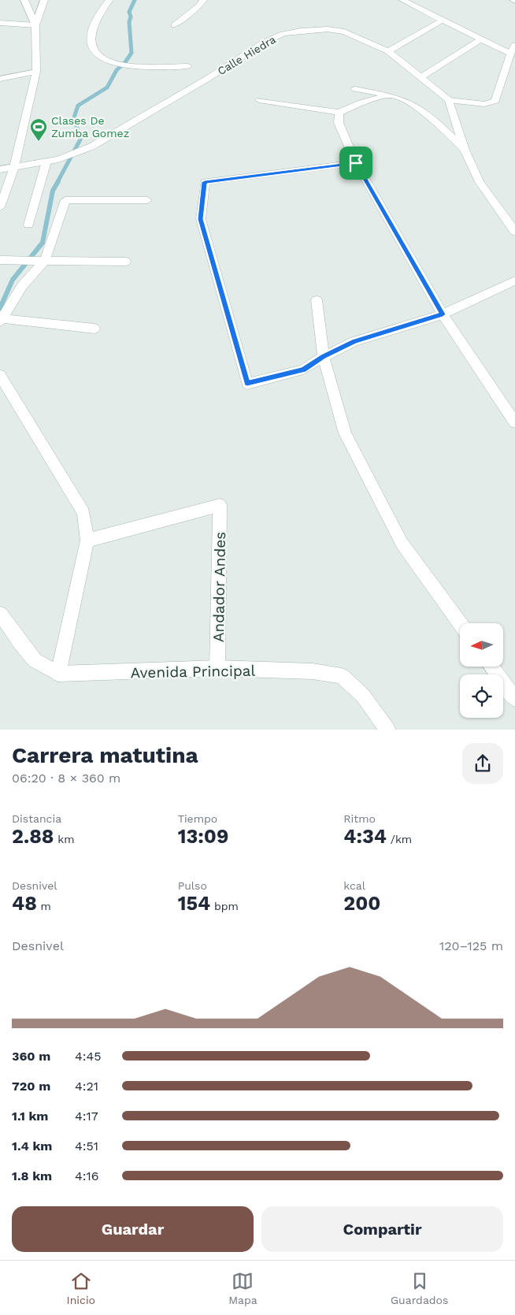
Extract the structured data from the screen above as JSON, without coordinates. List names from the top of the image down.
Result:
{
  "streets": {
    "street": ["Calle Hiedra", "Andador Andes", "Avenida Principal"]
  },
  "crossings": [
    ["Andador Andes", "Avenida Principal"]
  ],
  "places": {
    "sports": ["Clases De Zumba Gomez"]
  },
  "north": "left",
  "page": {
    "heading": ["Carrera matutina", "06:20 · 8 × 360 m"],
    "stats": [
      ["Distancia", "2.88 km"],
      ["Tiempo", "13:09"],
      ["Ritmo", "4:34 /km"],
      ["Desnivel", "48 m"],
      ["Pulso", "154 bpm"],
      ["kcal", "200"]
    ],
    "chart": ["Desnivel", "120–125 m"],
    "list": [
      {
        "name": "360 m",
        "note": "4:45"
      },
      {
        "name": "720 m",
        "note": "4:21"
      },
      {
        "name": "1.1 km",
        "note": "4:17"
      },
      {
        "name": "1.4 km",
        "note": "4:51"
      },
      {
        "name": "1.8 km",
        "note": "4:16"
      }
    ],
    "buttons": ["Guardar", "Compartir"],
    "tabs": ["Inicio", "Mapa", "Guardados"]
  }
}
